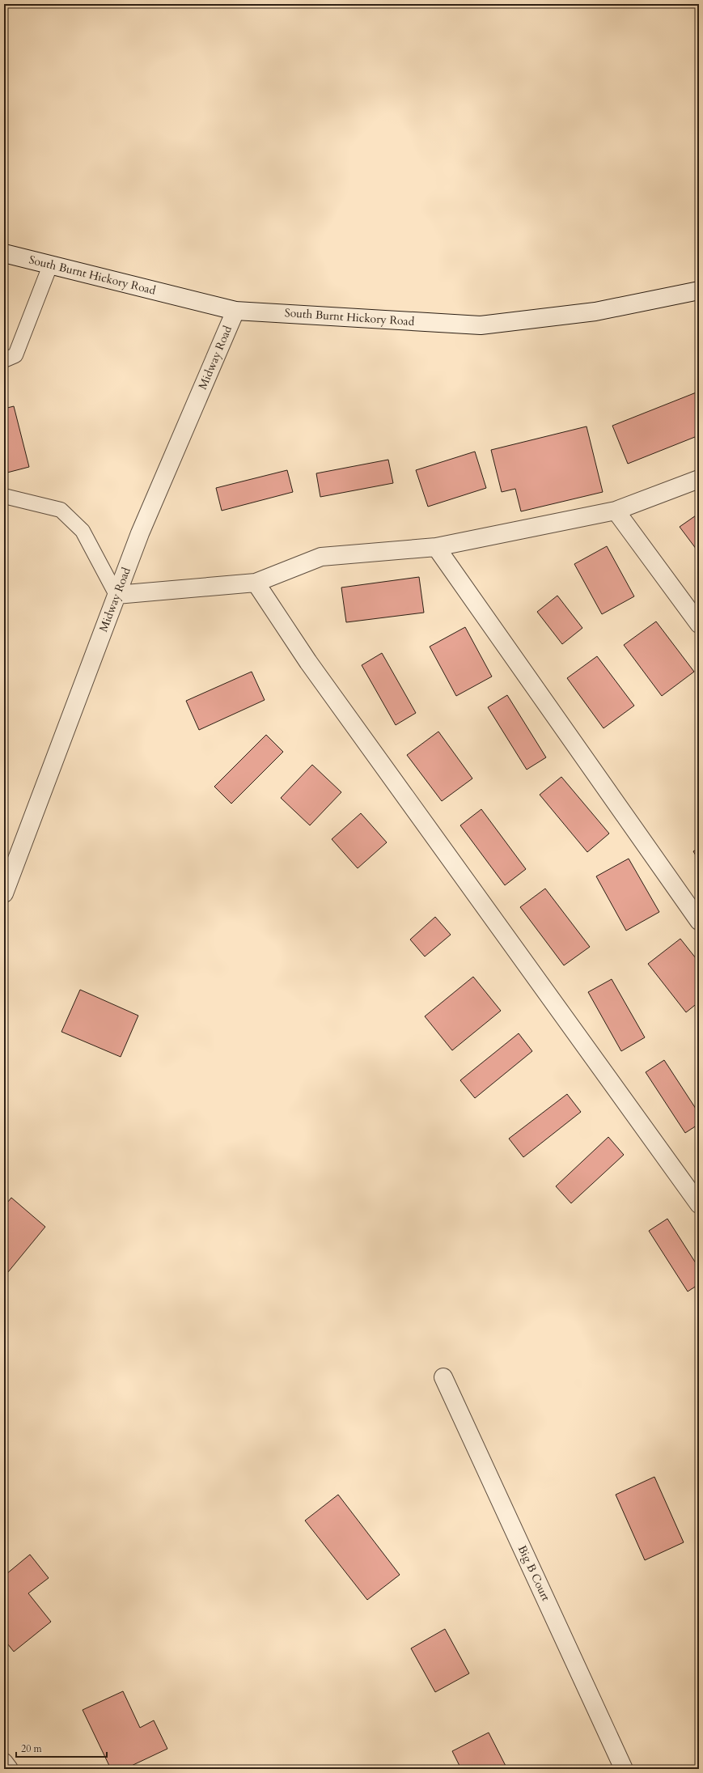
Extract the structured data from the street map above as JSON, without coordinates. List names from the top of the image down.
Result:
{
  "streets": {
    "street": ["South Burnt Hickory Road", "Midway Road", "Big B Court"]
  },
  "crossings": [
    ["South Burnt Hickory Road", "Midway Road"]
  ],
  "scale_bar": "20 m"
}
